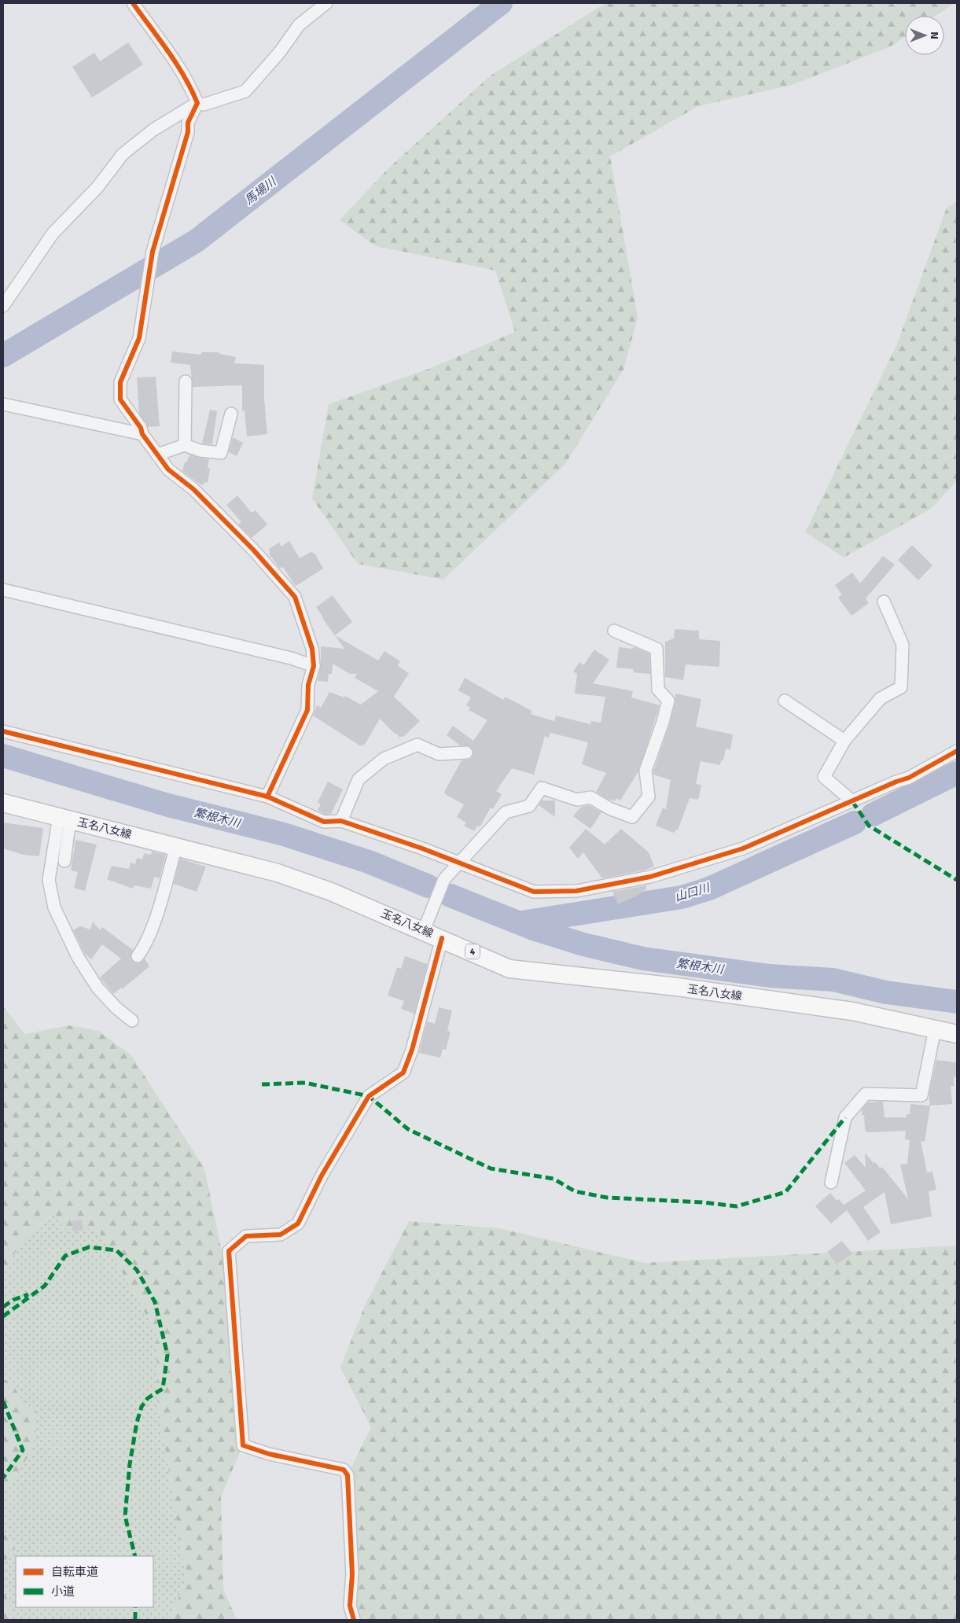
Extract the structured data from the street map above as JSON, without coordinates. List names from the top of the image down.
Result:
{
  "streets": {
    "main road": ["玉名八女線", "4"]
  },
  "water": ["馬場川", "繁根木川", "山口川"],
  "legend": ["自転車道", "小道"],
  "north": "right"
}
